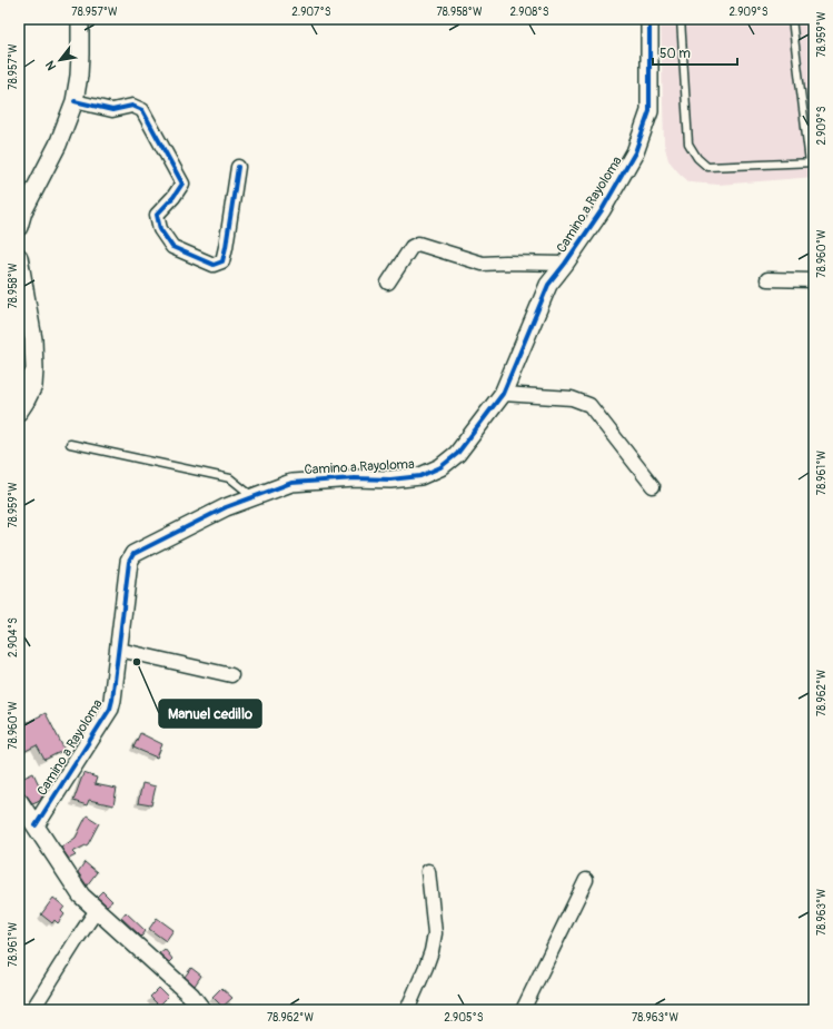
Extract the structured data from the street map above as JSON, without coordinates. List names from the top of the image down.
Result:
{
  "streets": {
    "street": ["Camino a Rayoloma"]
  },
  "places": ["Manuel cedillo"],
  "scale_bar": "50 m",
  "north": "bottom left",
  "coordinates": [
    "78.957°W",
    "2.907°S",
    "78.958°W",
    "2.908°S",
    "2.909°S",
    "78.959°W",
    "78.960°W",
    "78.961°W",
    "2.904°S",
    "78.962°W",
    "78.963°W",
    "2.905°S"
  ]
}
